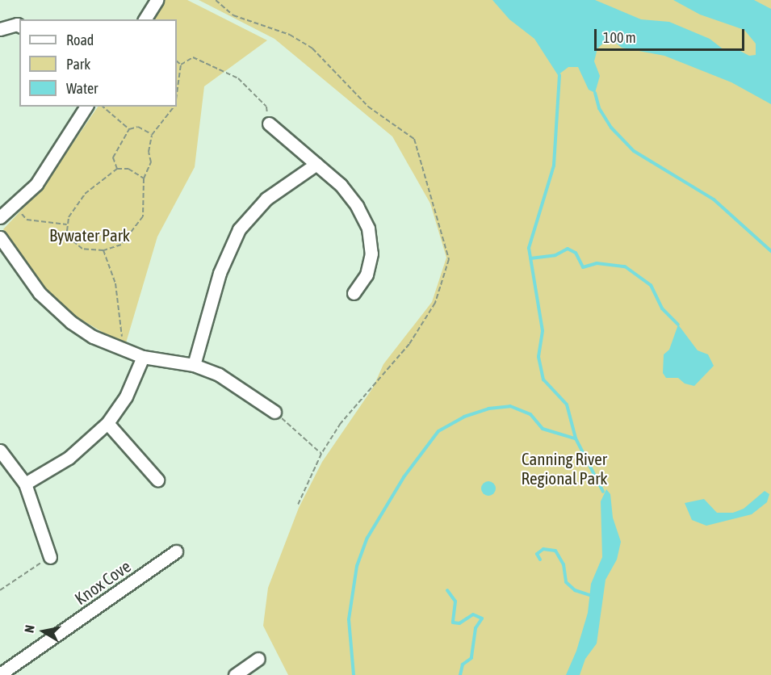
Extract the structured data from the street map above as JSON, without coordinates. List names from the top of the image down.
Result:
{
  "streets": {
    "street": ["Knox Cove"]
  },
  "parks": ["Bywater Park", "Canning River Regional Park"],
  "legend": ["Road", "Park", "Water"],
  "scale_bar": "100 m",
  "north": "left"
}
